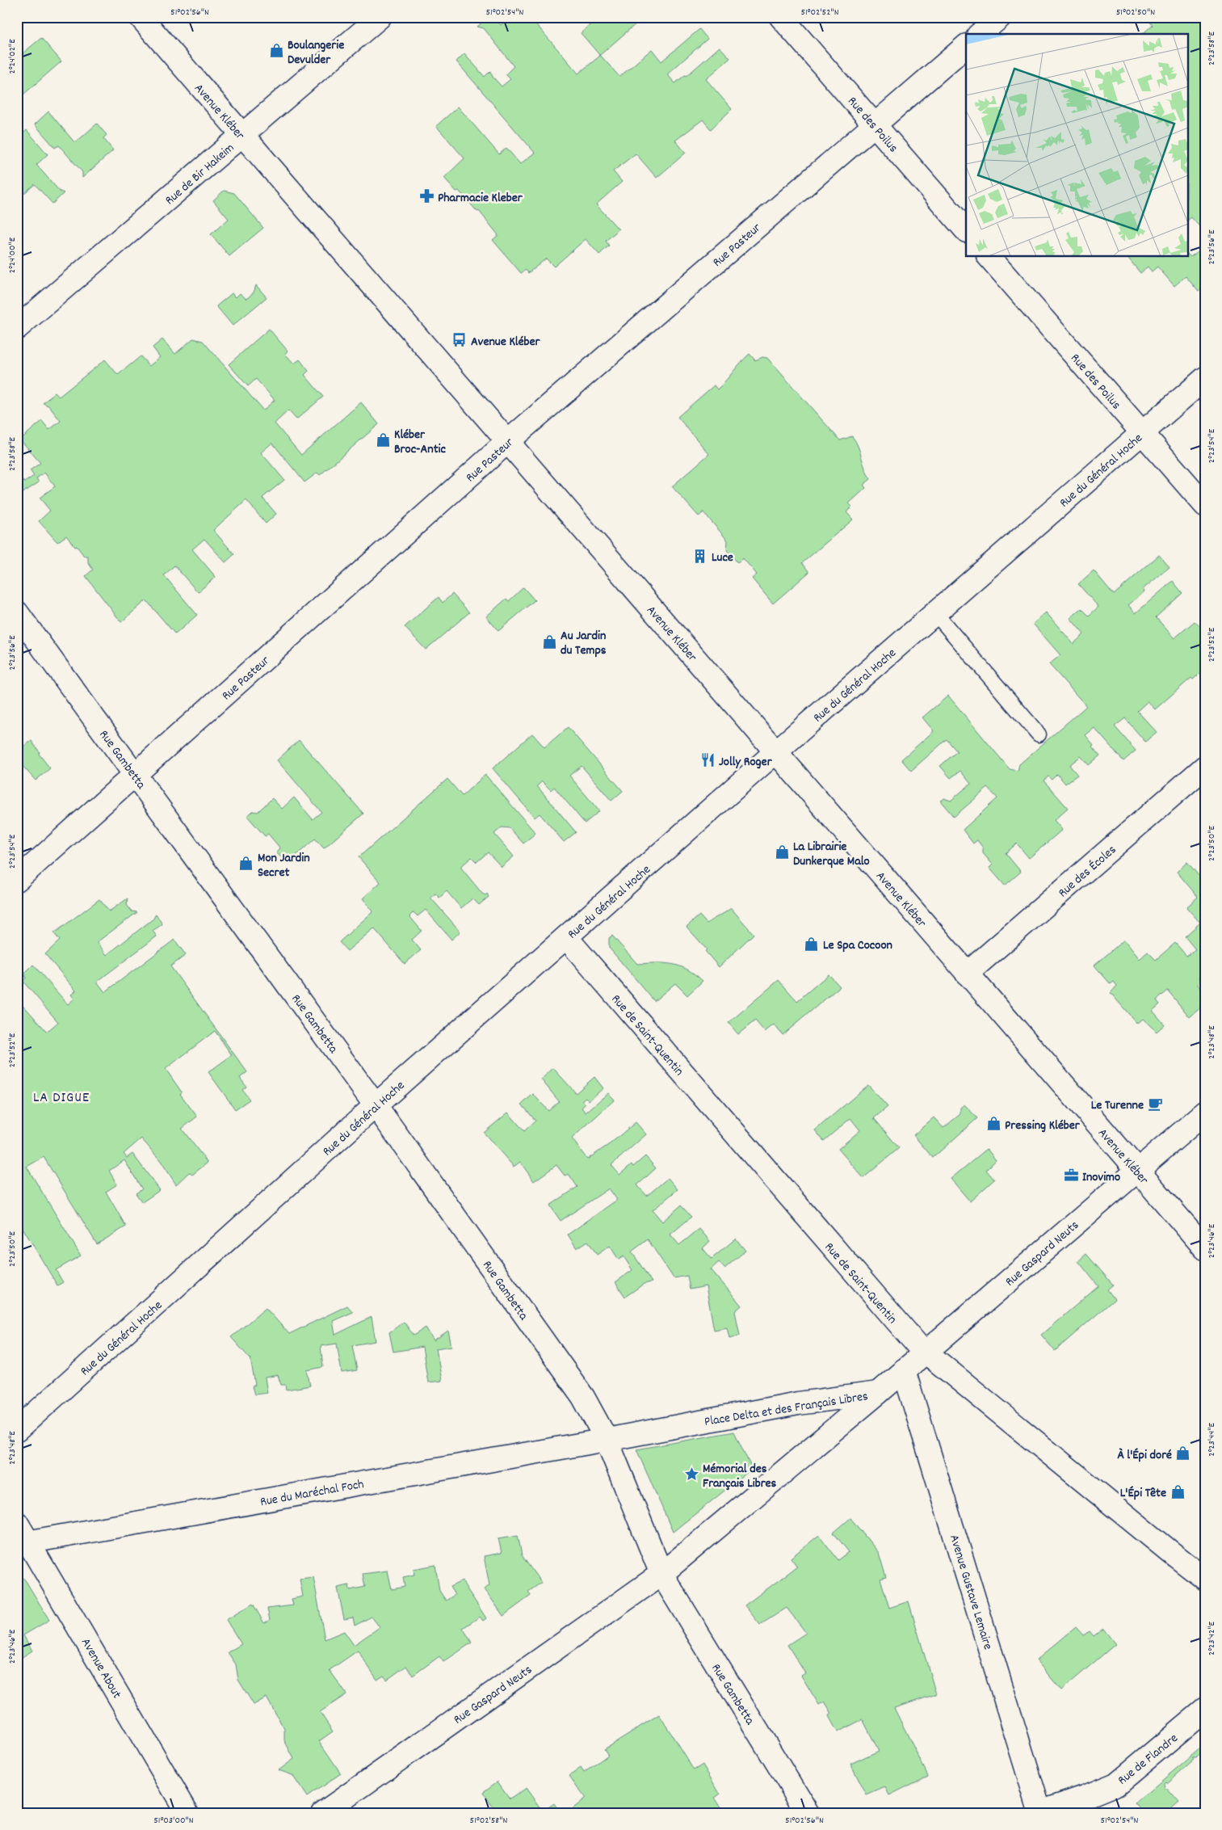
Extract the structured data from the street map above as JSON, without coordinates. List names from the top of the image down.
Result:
{
  "streets": {
    "street": [
      "Avenue Kléber",
      "Rue des Poilus",
      "Rue de Bir Hakeim",
      "Rue Pasteur",
      "Rue du Général Hoche",
      "Rue Gambetta",
      "Rue des Écoles",
      "Rue de Saint-Quentin",
      "Rue Gaspard Neuts",
      "Place Delta et des Français Libres",
      "Rue du Maréchal Foch",
      "Avenue Gustave Lemaire",
      "Avenue About",
      "Rue de Flandre"
    ]
  },
  "crossings": [
    ["Avenue Kléber", "Rue de Bir Hakeim"],
    ["Avenue Kléber", "Rue Pasteur"],
    ["Avenue Kléber", "Rue du Général Hoche"],
    ["Avenue Kléber", "Rue des Écoles"],
    ["Avenue Kléber", "Rue Gaspard Neuts"],
    ["Rue des Poilus", "Rue Pasteur"],
    ["Rue des Poilus", "Rue du Général Hoche"],
    ["Rue Pasteur", "Rue Gambetta"],
    ["Rue du Général Hoche", "Rue Gambetta"],
    ["Rue du Général Hoche", "Rue de Saint-Quentin"],
    ["Rue Gambetta", "Rue Gaspard Neuts"],
    ["Rue Gambetta", "Place Delta et des Français Libres"],
    ["Rue Gambetta", "Rue du Maréchal Foch"],
    ["Rue de Saint-Quentin", "Rue Gaspard Neuts"],
    ["Rue Gaspard Neuts", "Place Delta et des Français Libres"],
    ["Rue Gaspard Neuts", "Avenue Gustave Lemaire"],
    ["Place Delta et des Français Libres", "Rue du Maréchal Foch"],
    ["Rue du Maréchal Foch", "Avenue About"],
    ["Avenue Gustave Lemaire", "Rue de Flandre"]
  ],
  "districts": ["LA DIGUE"],
  "places": {
    "shop": [
      "Boulangerie Devulder",
      "Kléber Broc-Antic",
      "Au Jardin du Temps",
      "La Librairie Dunkerque Malo",
      "Mon Jardin Secret",
      "Le Spa Cocoon",
      "Pressing Kléber",
      "À l'Épi doré",
      "L'Épi Tête"
    ],
    "pharmacy": ["Pharmacie Kleber"],
    "bus stop": ["Avenue Kléber"],
    "building": ["Luce"],
    "restaurant": ["Jolly Roger"],
    "cafe": ["Le Turenne"],
    "office": ["Inovimo"],
    "place": ["Mémorial des Français Libres"]
  },
  "coordinates": [
    "51°02'56\"N",
    "51°02'54\"N",
    "51°02'52\"N",
    "51°02'50\"N",
    "2°23'58\"E",
    "2°24'02\"E",
    "2°23'56\"E",
    "2°24'00\"E",
    "2°23'54\"E",
    "2°23'52\"E",
    "2°23'50\"E",
    "2°23'48\"E",
    "2°23'46\"E",
    "2°23'44\"E",
    "2°23'42\"E",
    "51°03'00\"N",
    "51°02'58\"N"
  ]
}
